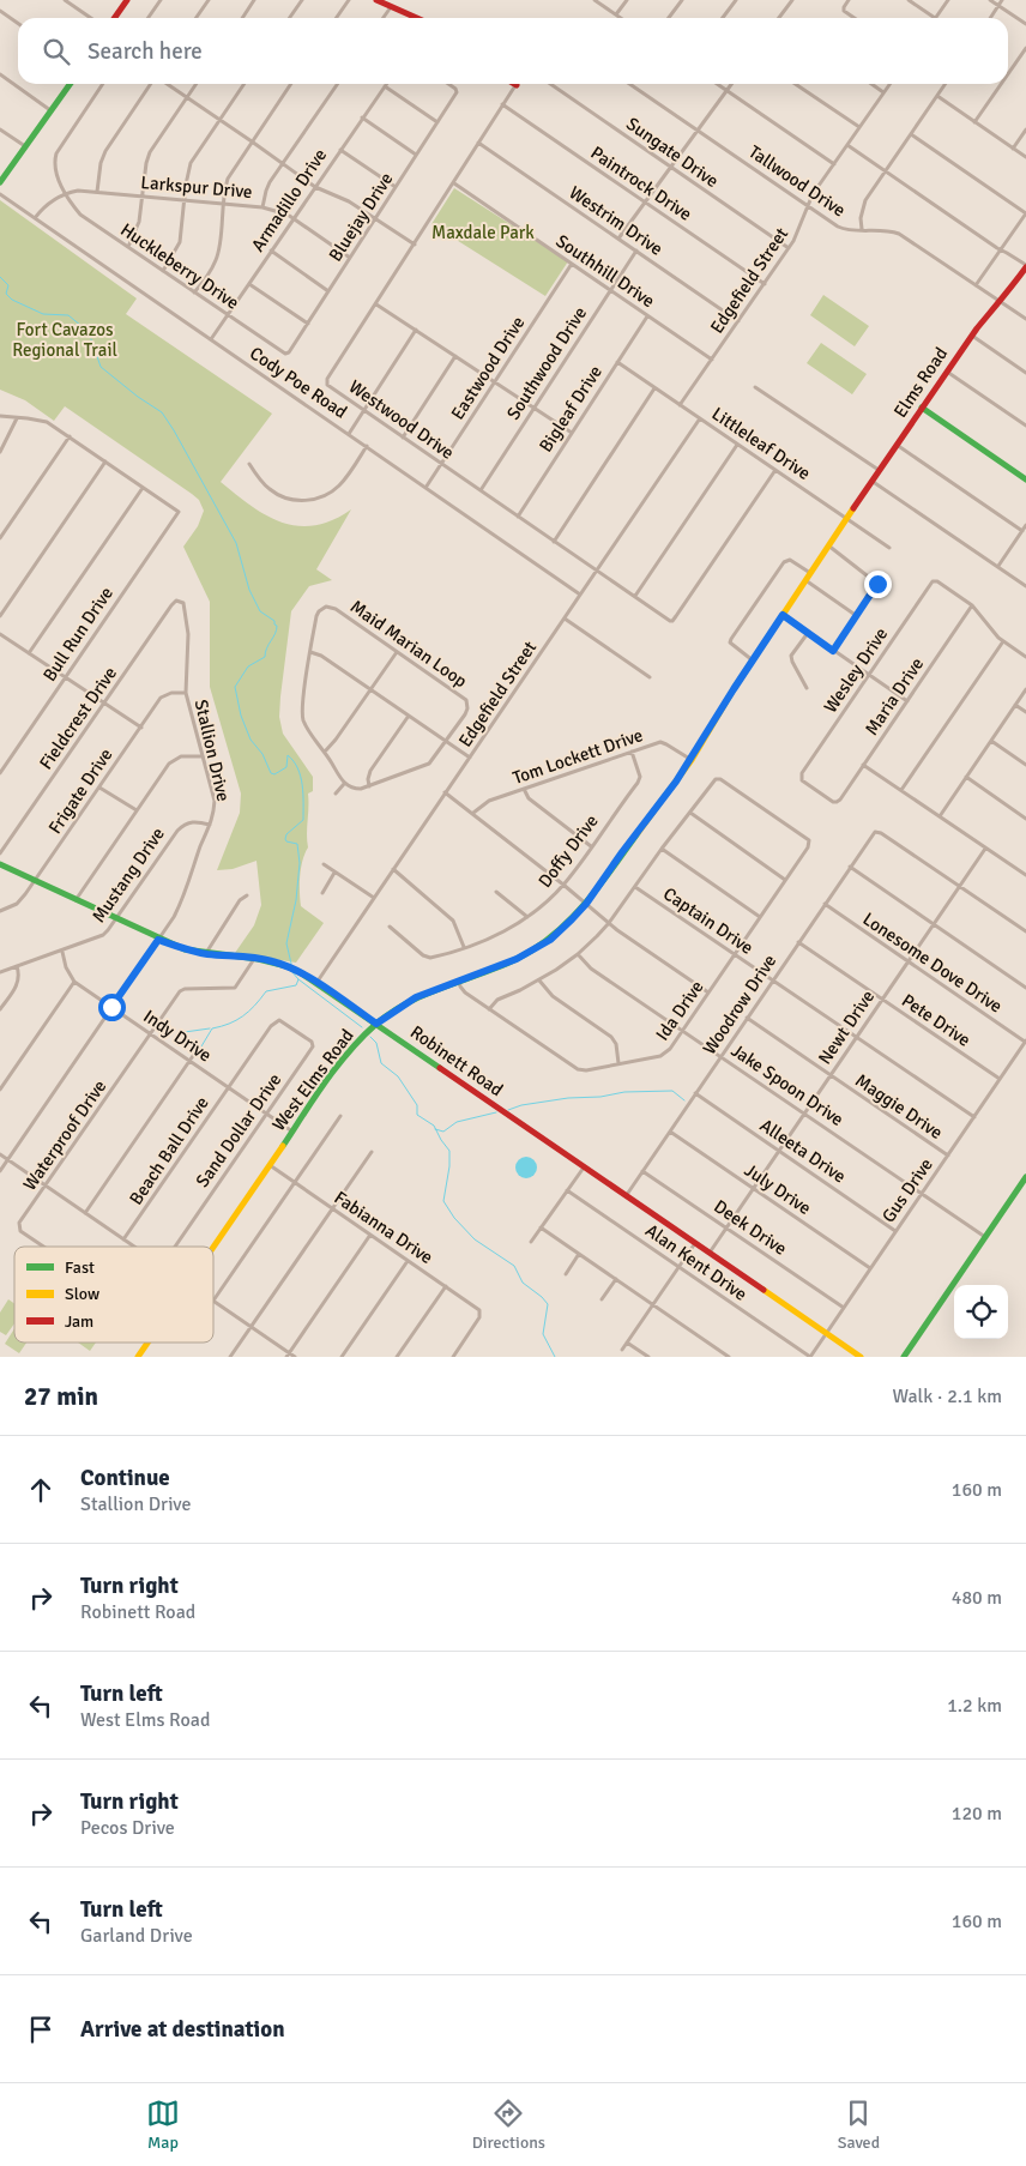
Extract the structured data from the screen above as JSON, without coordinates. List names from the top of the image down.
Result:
{
  "streets": {
    "main road": ["Elms Road", "Robinett Road", "West Elms Road"],
    "street": [
      "Sungate Drive",
      "Tallwood Drive",
      "Paintrock Drive",
      "Larkspur Drive",
      "Armadillo Drive",
      "Bluejay Drive",
      "Westrim Drive",
      "Huckleberry Drive",
      "Southhill Drive",
      "Edgefield Street",
      "Southwood Drive",
      "Eastwood Drive",
      "Cody Poe Road",
      "Bigleaf Drive",
      "Westwood Drive",
      "Littleleaf Drive",
      "Bull Run Drive",
      "Maid Marian Loop",
      "Wesley Drive",
      "Maria Drive",
      "Fieldcrest Drive",
      "Stallion Drive",
      "Tom Lockett Drive",
      "Frigate Drive",
      "Doffy Drive",
      "Mustang Drive",
      "Captain Drive",
      "Lonesome Dove Drive",
      "Woodrow Drive",
      "Ida Drive",
      "Pete Drive",
      "Newt Drive",
      "Indy Drive",
      "Jake Spoon Drive",
      "Maggie Drive",
      "Sand Dollar Drive",
      "Waterproof Drive",
      "Beach Ball Drive",
      "Alleeta Drive",
      "July Drive",
      "Gus Drive",
      "Fabianna Drive",
      "Deek Drive",
      "Alan Kent Drive"
    ]
  },
  "crossings": [
    ["Sungate Drive", "Edgefield Street"],
    ["Tallwood Drive", "Edgefield Street"],
    ["Tallwood Drive", "Elms Road"],
    ["Paintrock Drive", "Edgefield Street"],
    ["Paintrock Drive", "Westwood Drive"],
    ["Larkspur Drive", "Armadillo Drive"],
    ["Larkspur Drive", "Bluejay Drive"],
    ["Larkspur Drive", "Huckleberry Drive"],
    ["Larkspur Drive", "Cody Poe Road"],
    ["Armadillo Drive", "Huckleberry Drive"],
    ["Armadillo Drive", "Cody Poe Road"],
    ["Bluejay Drive", "Huckleberry Drive"],
    ["Westrim Drive", "Edgefield Street"],
    ["Westrim Drive", "Southwood Drive"],
    ["Westrim Drive", "Westwood Drive"],
    ["Southhill Drive", "Edgefield Street"],
    ["Southhill Drive", "Southwood Drive"],
    ["Southhill Drive", "Eastwood Drive"],
    ["Southhill Drive", "Bigleaf Drive"],
    ["Southhill Drive", "Westwood Drive"],
    ["Edgefield Street", "Cody Poe Road"],
    ["Edgefield Street", "Westwood Drive"],
    ["Edgefield Street", "Littleleaf Drive"],
    ["Edgefield Street", "Robinett Road"],
    ["Southwood Drive", "Westwood Drive"],
    ["Eastwood Drive", "Cody Poe Road"],
    ["Eastwood Drive", "Westwood Drive"],
    ["Elms Road", "Littleleaf Drive"],
    ["Elms Road", "West Elms Road"],
    ["Bigleaf Drive", "Westwood Drive"],
    ["Bigleaf Drive", "Littleleaf Drive"],
    ["Westwood Drive", "Littleleaf Drive"],
    ["Littleleaf Drive", "West Elms Road"],
    ["Wesley Drive", "Maria Drive"],
    ["Fieldcrest Drive", "Stallion Drive"],
    ["Stallion Drive", "Frigate Drive"],
    ["Stallion Drive", "Mustang Drive"],
    ["Stallion Drive", "Indy Drive"],
    ["Stallion Drive", "Robinett Road"],
    ["Tom Lockett Drive", "Doffy Drive"],
    ["Tom Lockett Drive", "West Elms Road"],
    ["Frigate Drive", "Robinett Road"],
    ["Mustang Drive", "Robinett Road"],
    ["Captain Drive", "Woodrow Drive"],
    ["Captain Drive", "Ida Drive"],
    ["Captain Drive", "Newt Drive"],
    ["Captain Drive", "Gus Drive"],
    ["Lonesome Dove Drive", "Woodrow Drive"],
    ["Lonesome Dove Drive", "Newt Drive"],
    ["Lonesome Dove Drive", "Gus Drive"],
    ["Woodrow Drive", "Pete Drive"],
    ["Woodrow Drive", "Newt Drive"],
    ["Woodrow Drive", "Robinett Road"],
    ["Woodrow Drive", "Jake Spoon Drive"],
    ["Woodrow Drive", "Maggie Drive"],
    ["Woodrow Drive", "Alleeta Drive"],
    ["Woodrow Drive", "July Drive"],
    ["Woodrow Drive", "Deek Drive"],
    ["Ida Drive", "West Elms Road"],
    ["Ida Drive", "Jake Spoon Drive"],
    ["Pete Drive", "Newt Drive"],
    ["Pete Drive", "Gus Drive"],
    ["Newt Drive", "Robinett Road"],
    ["Newt Drive", "Jake Spoon Drive"],
    ["Newt Drive", "Maggie Drive"],
    ["Newt Drive", "Alleeta Drive"],
    ["Newt Drive", "July Drive"],
    ["Newt Drive", "Deek Drive"],
    ["Indy Drive", "West Elms Road"],
    ["Indy Drive", "Sand Dollar Drive"],
    ["Indy Drive", "Waterproof Drive"],
    ["Indy Drive", "Beach Ball Drive"],
    ["Robinett Road", "West Elms Road"],
    ["Robinett Road", "Waterproof Drive"],
    ["Robinett Road", "Gus Drive"],
    ["West Elms Road", "Fabianna Drive"],
    ["Jake Spoon Drive", "Gus Drive"],
    ["Maggie Drive", "Gus Drive"],
    ["Sand Dollar Drive", "Beach Ball Drive"],
    ["Alleeta Drive", "Gus Drive"],
    ["July Drive", "Gus Drive"],
    ["Gus Drive", "Deek Drive"],
    ["Gus Drive", "Alan Kent Drive"]
  ],
  "parks": ["Maxdale Park", "Fort Cavazos Regional Trail"],
  "legend": ["Fast", "Slow", "Jam"],
  "page": {
    "search": "Search here",
    "heading": ["27 min", "Walk · 2.1 km"],
    "list": [
      ["Continue", "Stallion Drive", "160 m"],
      ["Turn right", "Robinett Road", "480 m"],
      ["Turn left", "West Elms Road", "1.2 km"],
      ["Turn right", "Pecos Drive", "120 m"],
      ["Turn left", "Garland Drive", "160 m"],
      "Arrive at destination"
    ],
    "nav": ["Map", "Directions", "Saved"]
  }
}
